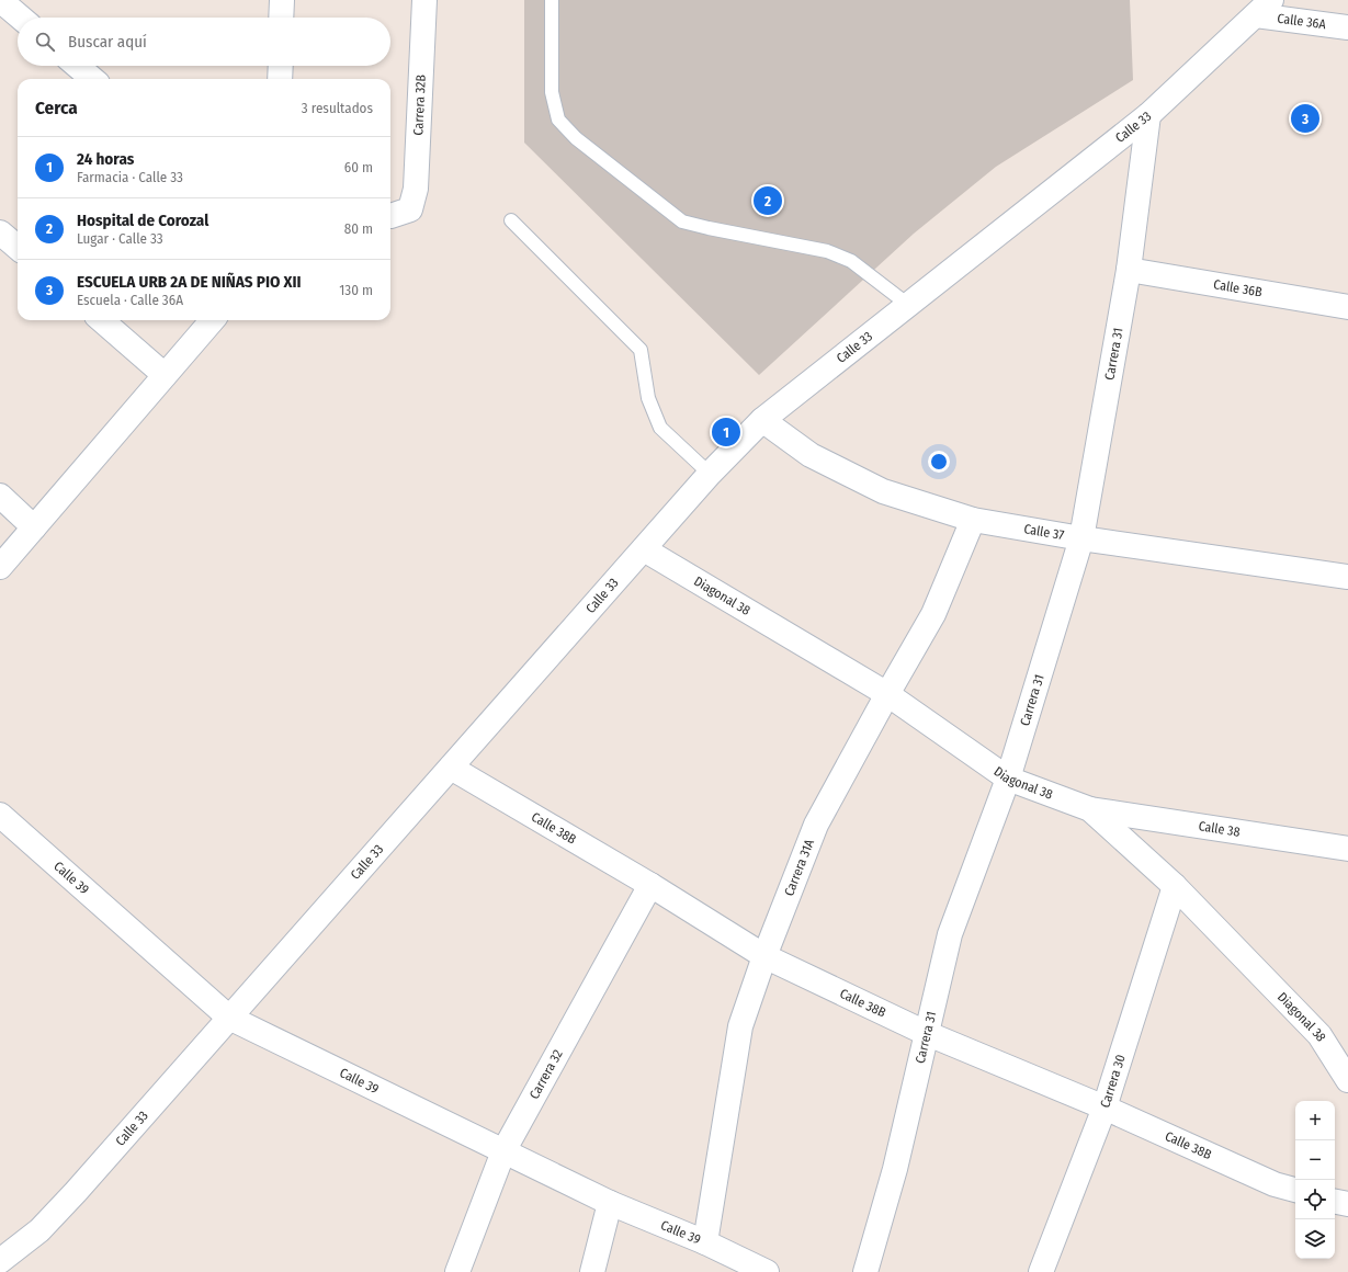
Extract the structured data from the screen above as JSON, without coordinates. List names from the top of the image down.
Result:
{
  "streets": {
    "street": [
      "Calle 36A",
      "Carrera 32B",
      "Calle 33",
      "Calle 36B",
      "Carrera 31",
      "Calle 37",
      "Diagonal 38",
      "Calle 38B",
      "Calle 38",
      "Carrera 31A",
      "Calle 39",
      "Carrera 32",
      "Carrera 30"
    ]
  },
  "crossings": [
    ["Calle 36A", "Calle 33"],
    ["Calle 33", "Carrera 31"],
    ["Calle 33", "Calle 37"],
    ["Calle 33", "Diagonal 38"],
    ["Calle 33", "Calle 38B"],
    ["Calle 33", "Calle 39"],
    ["Calle 36B", "Carrera 31"],
    ["Carrera 31", "Calle 37"],
    ["Carrera 31", "Diagonal 38"],
    ["Carrera 31", "Calle 38B"],
    ["Calle 37", "Carrera 31A"],
    ["Diagonal 38", "Calle 38"],
    ["Diagonal 38", "Carrera 31A"],
    ["Diagonal 38", "Carrera 30"],
    ["Calle 38B", "Carrera 31A"],
    ["Calle 38B", "Carrera 32"],
    ["Calle 38B", "Carrera 30"],
    ["Carrera 31A", "Calle 39"],
    ["Calle 39", "Carrera 32"]
  ],
  "page": {
    "search": "Buscar aquí",
    "heading": ["Cerca", "3 resultados"],
    "pins": ["3", "2", "1"],
    "list": [
      {
        "mark": "1",
        "name": "24 horas",
        "note": "Farmacia · Calle 33",
        "value": "60 m"
      },
      {
        "mark": "2",
        "name": "Hospital de Corozal",
        "note": "Lugar · Calle 33",
        "value": "80 m"
      },
      {
        "mark": "3",
        "name": "ESCUELA URB 2A DE NIÑAS PIO XII",
        "note": "Escuela · Calle 36A",
        "value": "130 m"
      }
    ],
    "map_buttons": ["+", "−"]
  }
}
